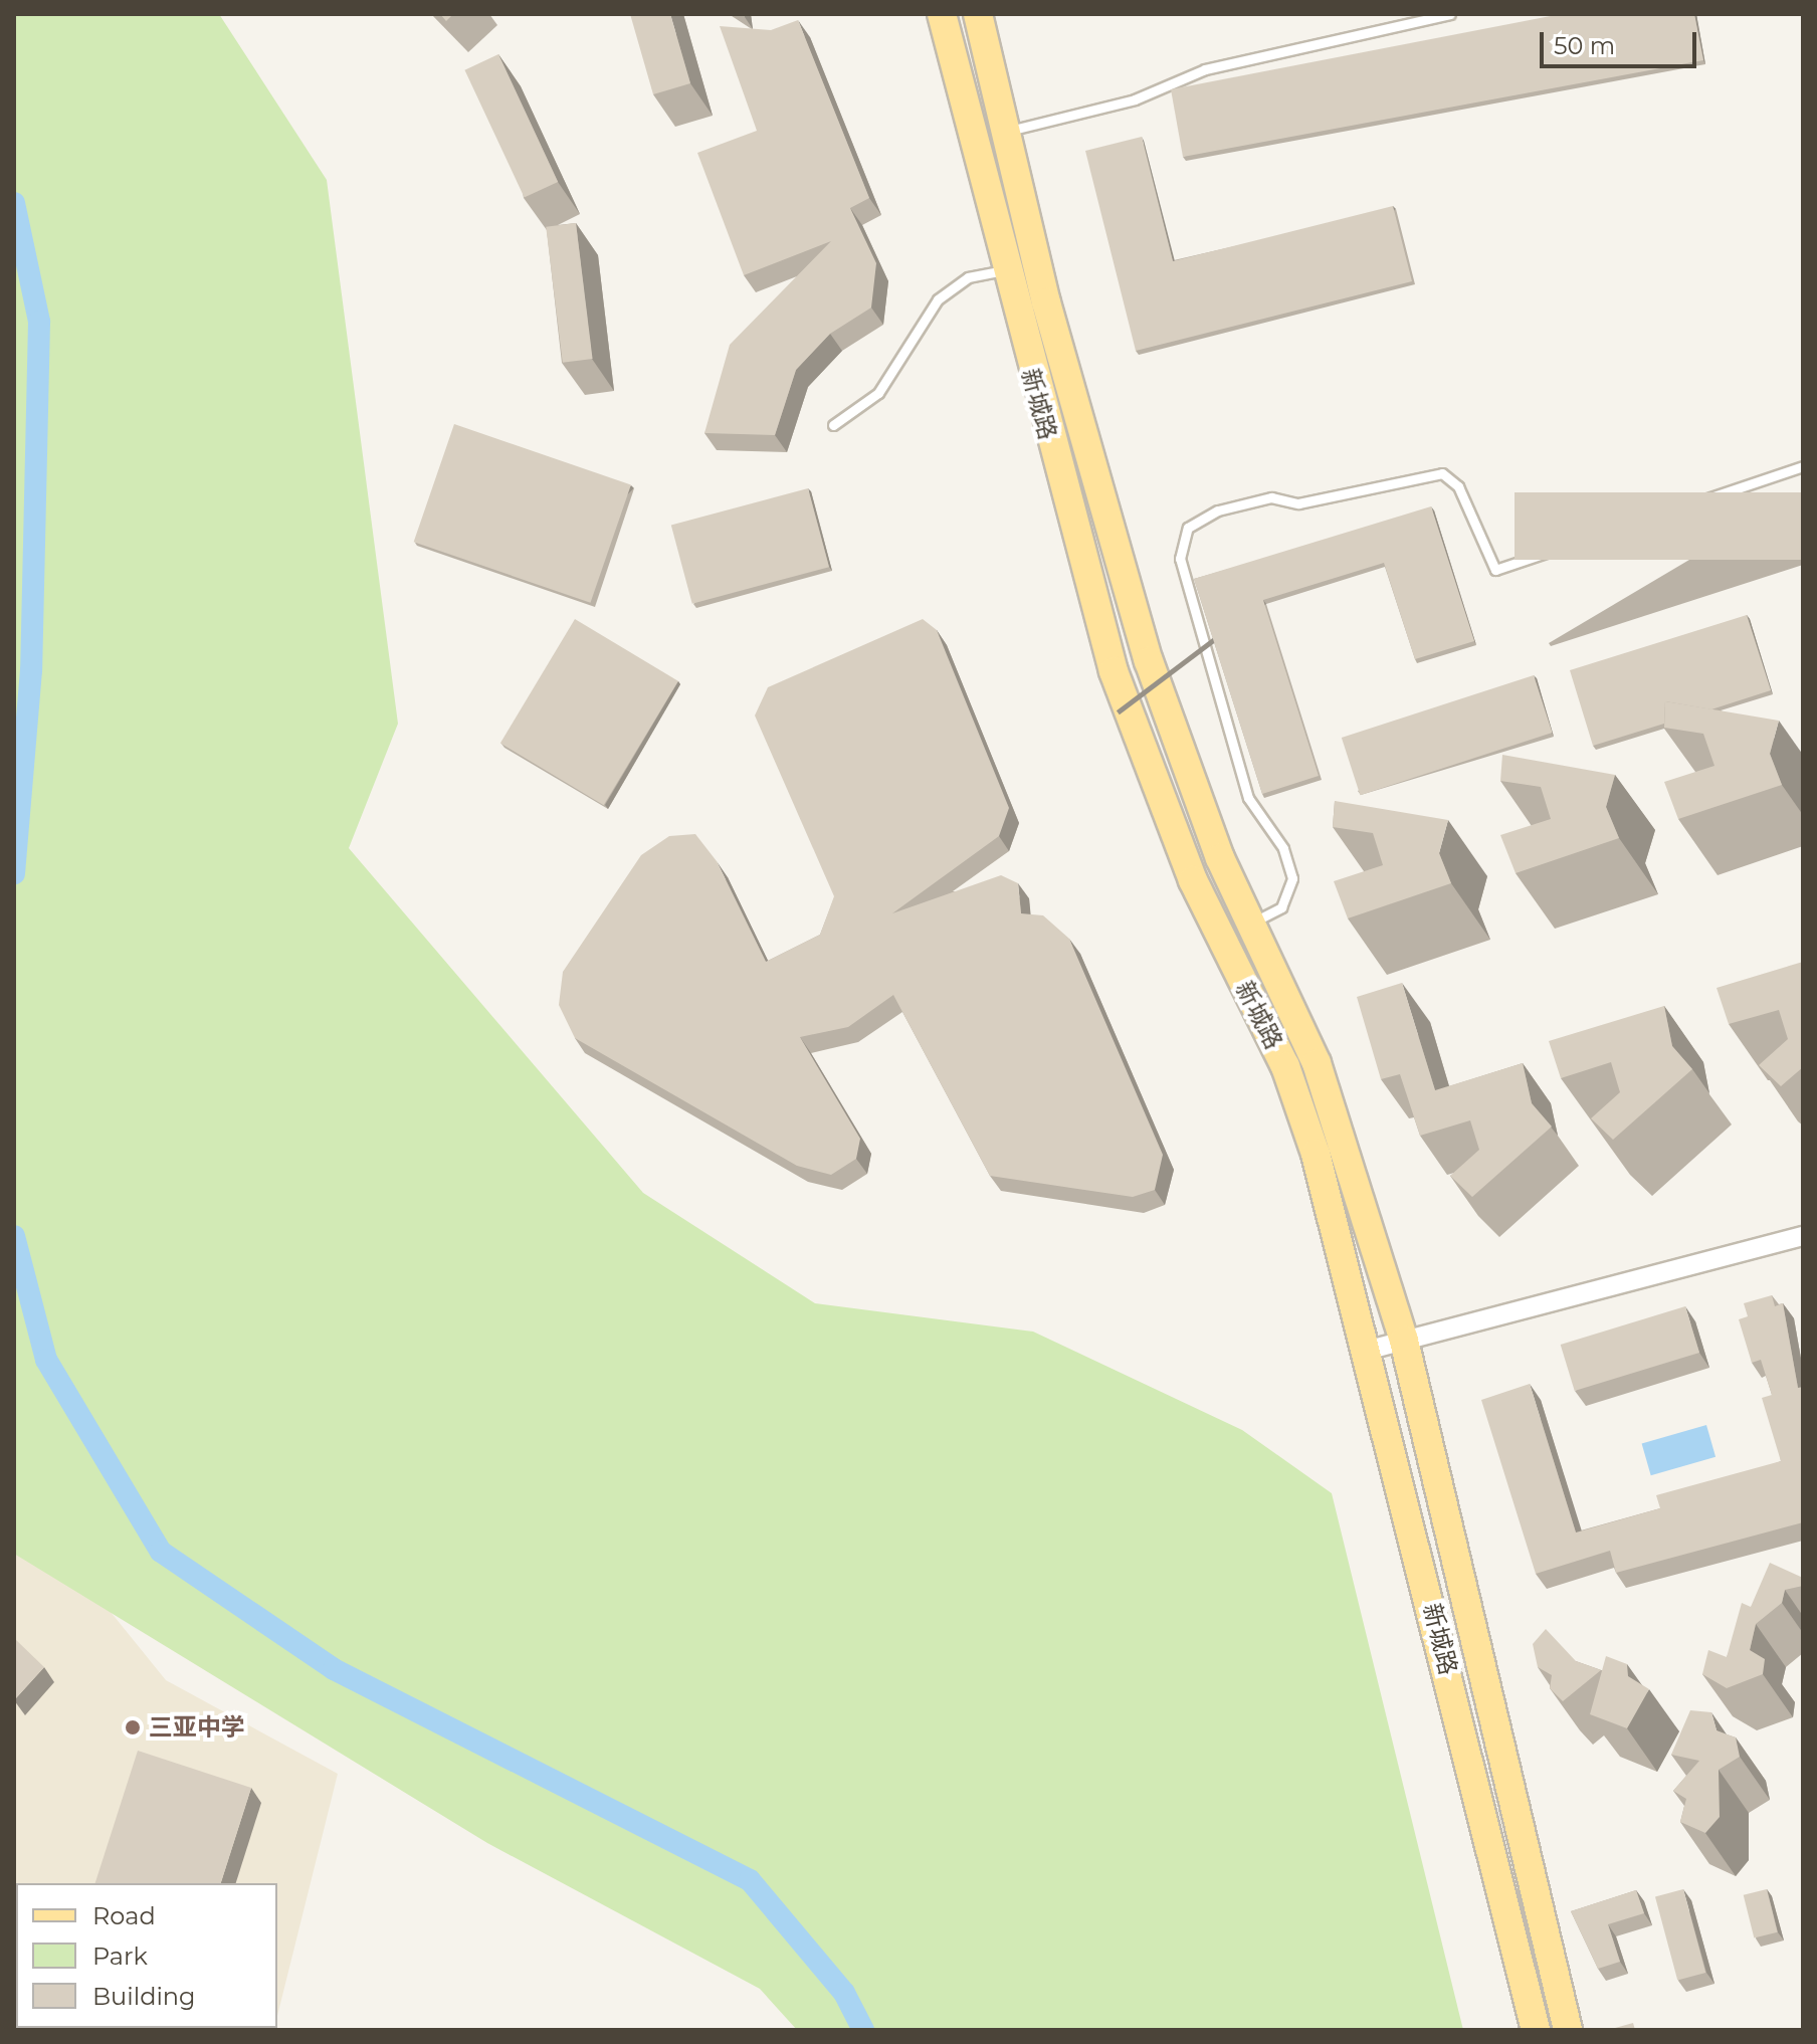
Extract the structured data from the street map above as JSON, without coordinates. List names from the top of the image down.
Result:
{
  "streets": {
    "main road": ["新城路"]
  },
  "places": ["三亚中学"],
  "legend": ["Road", "Park", "Building"],
  "scale_bar": "50 m"
}
